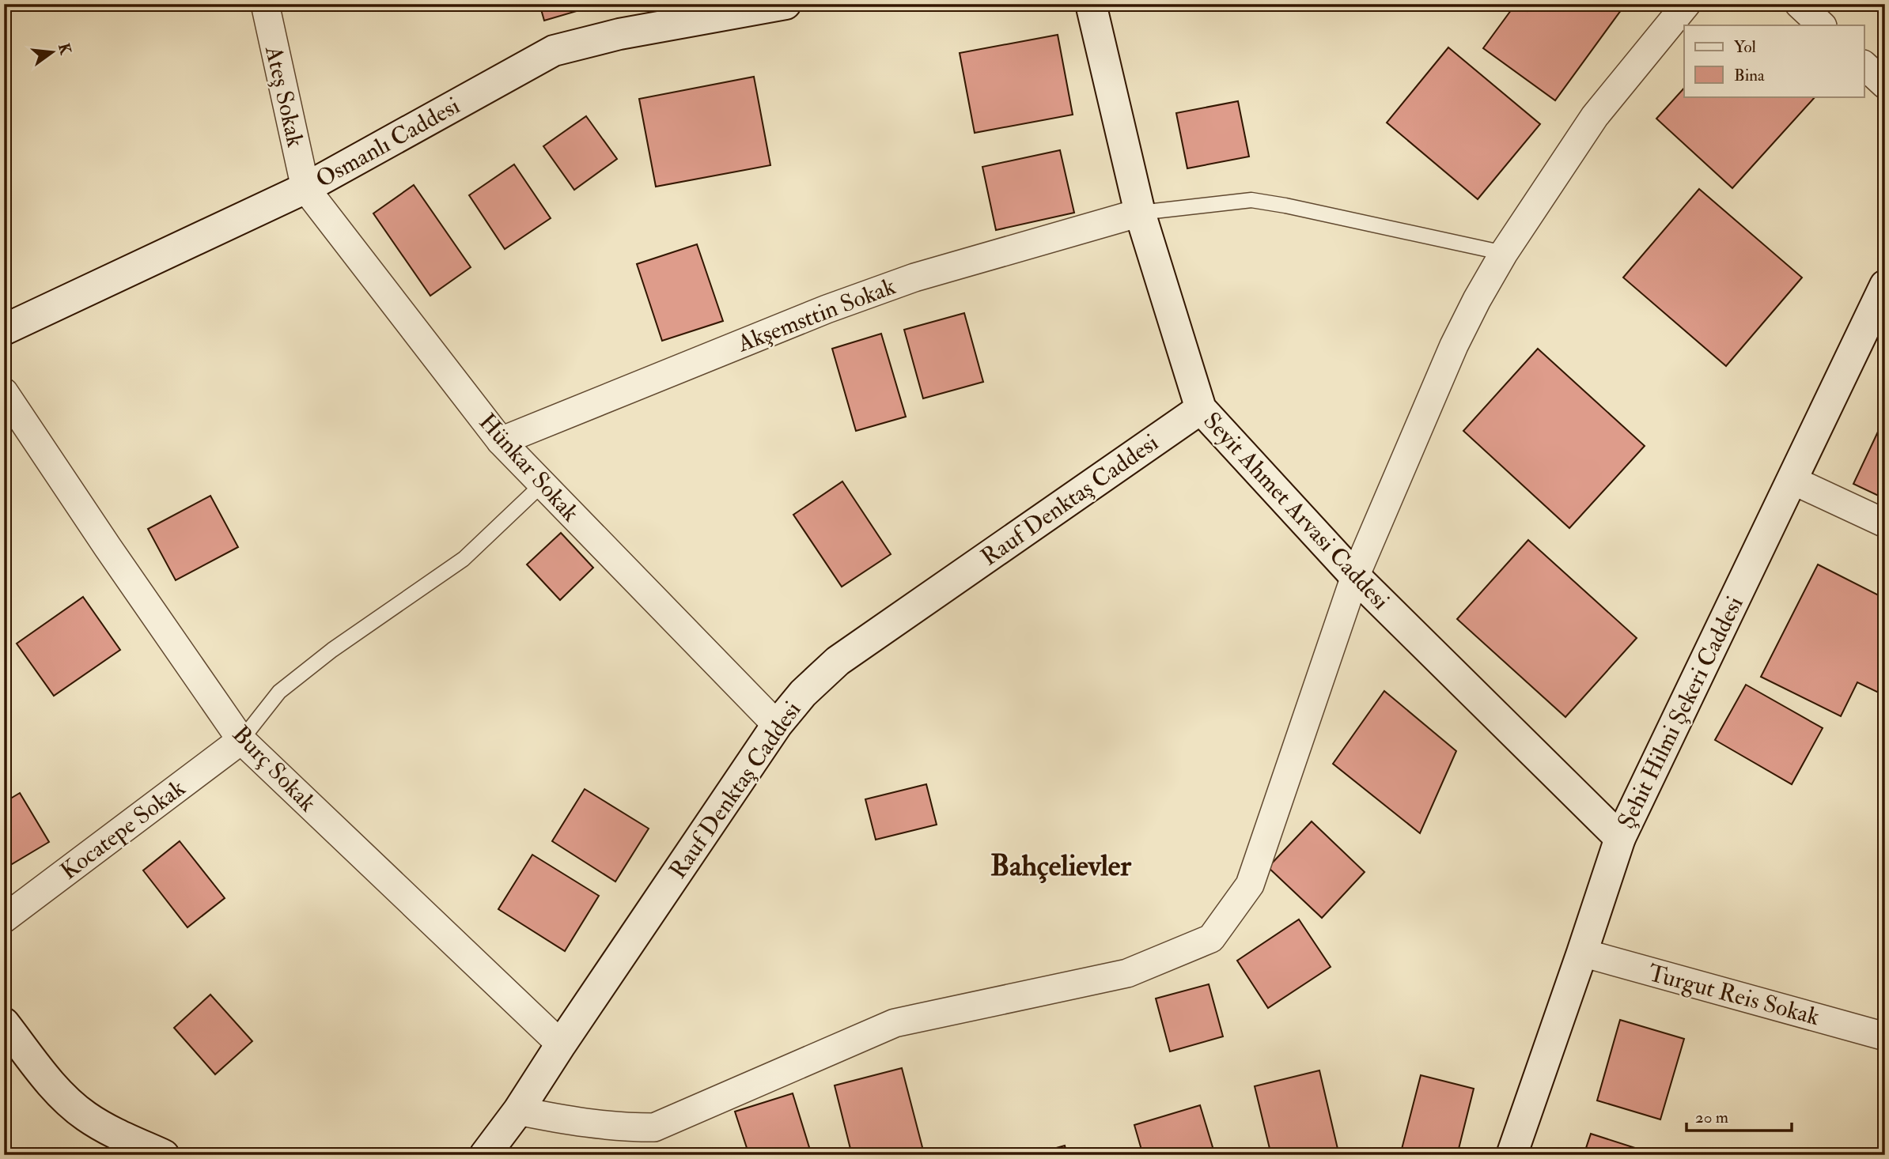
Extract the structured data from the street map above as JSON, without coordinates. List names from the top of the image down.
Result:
{
  "streets": {
    "street": [
      "Ateş Sokak",
      "Osmanlı Caddesi",
      "Akşemsttin Sokak",
      "Hünkar Sokak",
      "Rauf Denktaş Caddesi",
      "Seyit Ahmet Arvasi Caddesi",
      "Şehit Hilmi Şekeri Caddesi",
      "Burç Sokak",
      "Kocatepe Sokak",
      "Turgut Reis Sokak"
    ]
  },
  "crossings": [
    ["Ateş Sokak", "Osmanlı Caddesi"],
    ["Ateş Sokak", "Hünkar Sokak"],
    ["Osmanlı Caddesi", "Hünkar Sokak"],
    ["Akşemsttin Sokak", "Hünkar Sokak"],
    ["Akşemsttin Sokak", "Seyit Ahmet Arvasi Caddesi"],
    ["Hünkar Sokak", "Rauf Denktaş Caddesi"],
    ["Rauf Denktaş Caddesi", "Seyit Ahmet Arvasi Caddesi"],
    ["Rauf Denktaş Caddesi", "Burç Sokak"],
    ["Seyit Ahmet Arvasi Caddesi", "Şehit Hilmi Şekeri Caddesi"],
    ["Şehit Hilmi Şekeri Caddesi", "Turgut Reis Sokak"],
    ["Burç Sokak", "Kocatepe Sokak"]
  ],
  "districts": ["Bahçelievler"],
  "legend": ["Yol", "Bina"],
  "scale_bar": "20 m",
  "north": "right"
}
